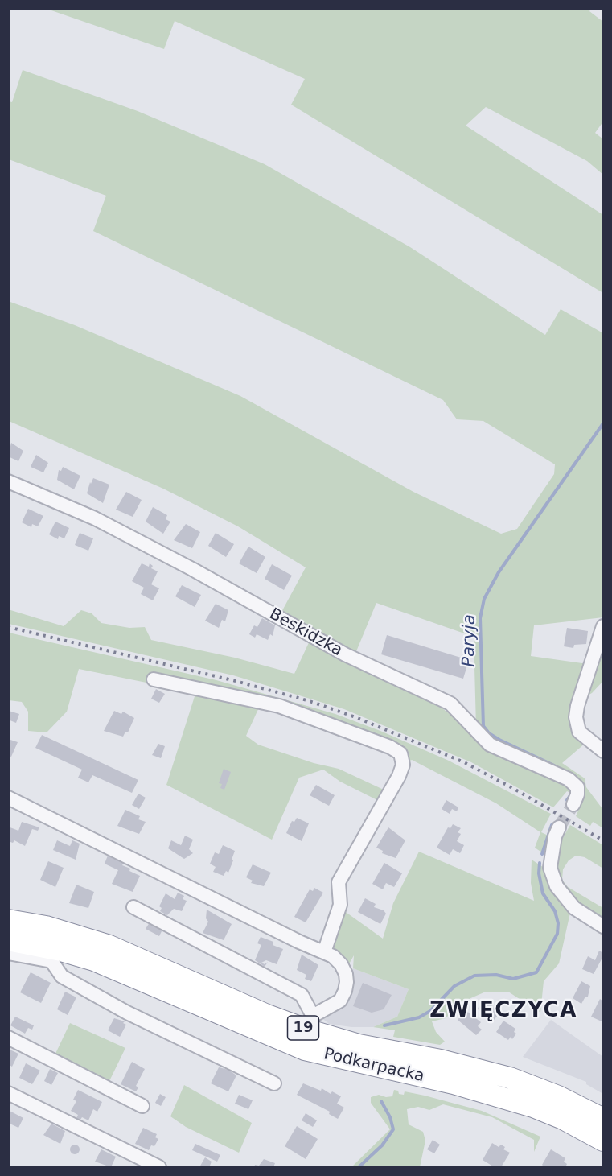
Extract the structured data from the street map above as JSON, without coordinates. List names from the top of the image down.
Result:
{
  "streets": {
    "highway": ["19", "Podkarpacka"],
    "street": ["Beskidzka"]
  },
  "districts": ["ZWIĘCZYCA"],
  "water": ["Paryja"]
}
